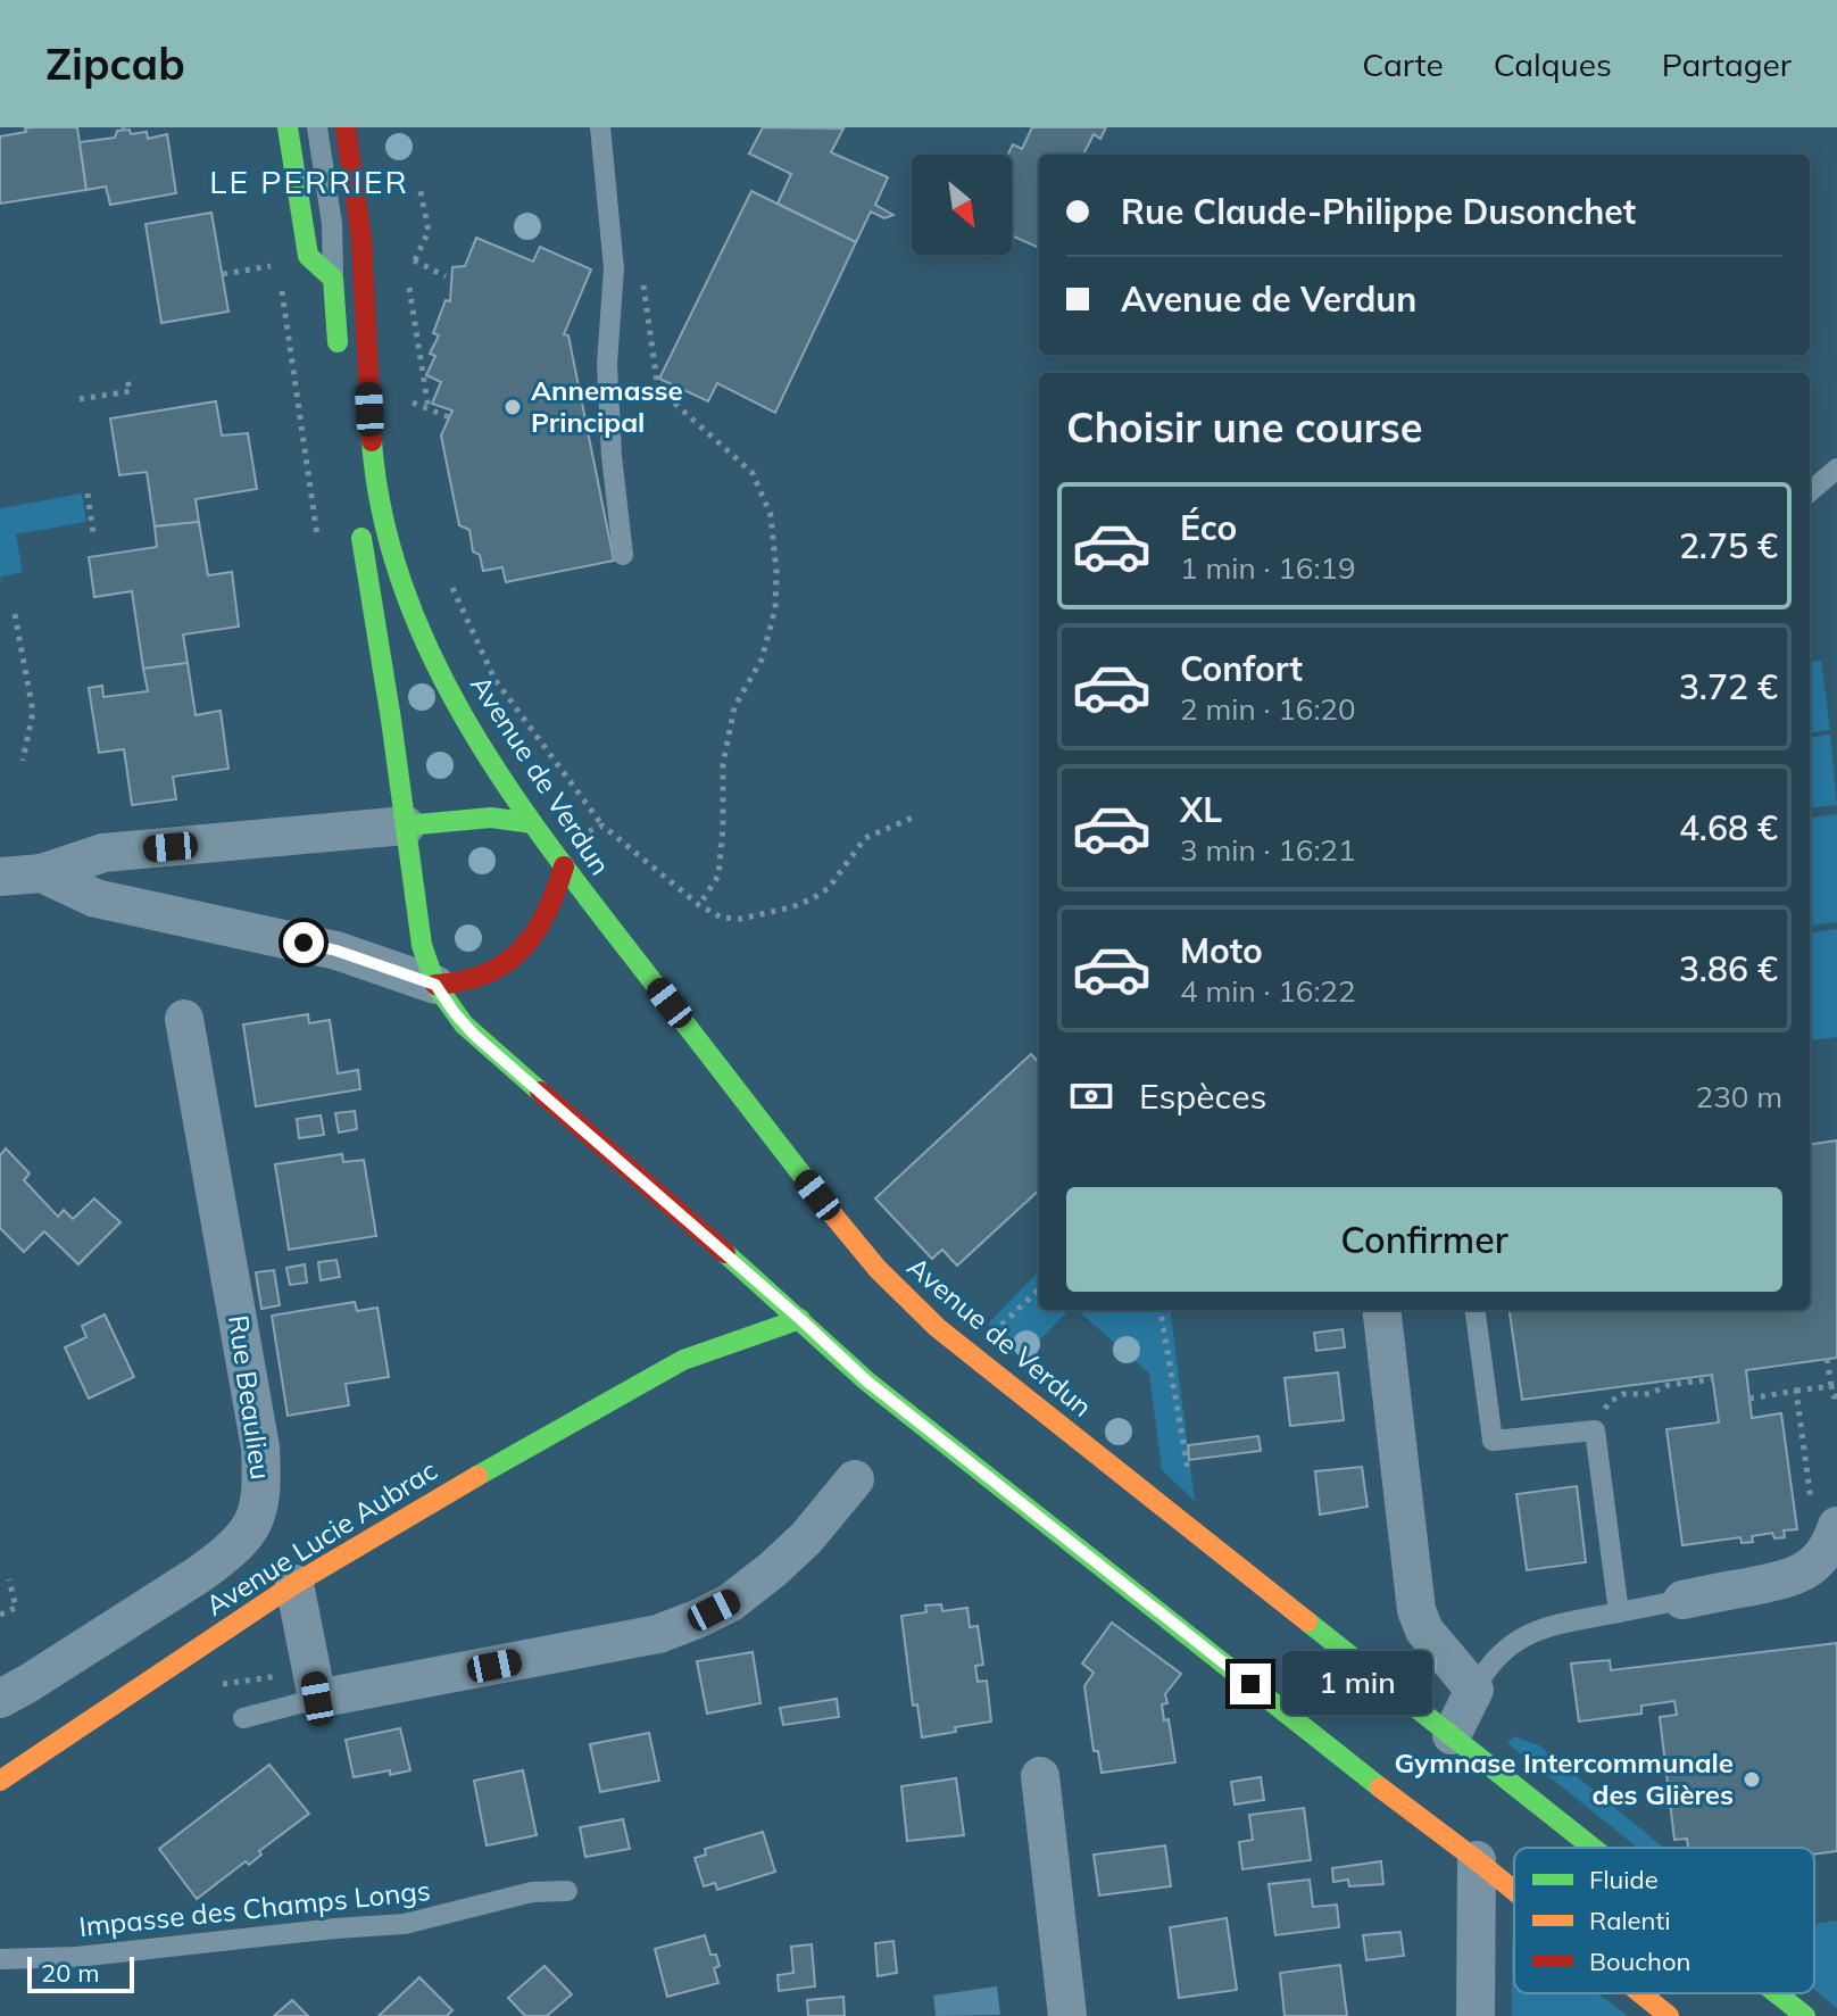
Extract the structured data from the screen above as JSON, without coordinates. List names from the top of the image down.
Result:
{
  "streets": {
    "street": ["Avenue de Verdun", "Rue Beaulieu", "Avenue Lucie Aubrac"],
    "lane": ["Impasse des Champs Longs"]
  },
  "districts": ["LE PERRIER"],
  "places": ["Annemasse Principal", "Gymnase Intercommunale des Glières"],
  "legend": ["Fluide", "Ralenti", "Bouchon"],
  "scale_bar": "20 m",
  "north": "bottom right",
  "page": {
    "header": "Zipcab",
    "nav": ["Carte", "Calques", "Partager"],
    "banner": ["Rue Claude-Philippe Dusonchet", "Avenue de Verdun"],
    "heading": "Choisir une course",
    "list": [
      {
        "name": "Éco",
        "note": "1 min · 16:19",
        "value": "2.75 €"
      },
      {
        "name": "Confort",
        "note": "2 min · 16:20",
        "value": "3.72 €"
      },
      {
        "name": "XL",
        "note": "3 min · 16:21",
        "value": "4.68 €"
      },
      {
        "name": "Moto",
        "note": "4 min · 16:22",
        "value": "3.86 €"
      }
    ],
    "pay": ["Espèces", "230 m"],
    "buttons": "Confirmer",
    "bubble": "1 min",
    "scale": "20 m"
  }
}
